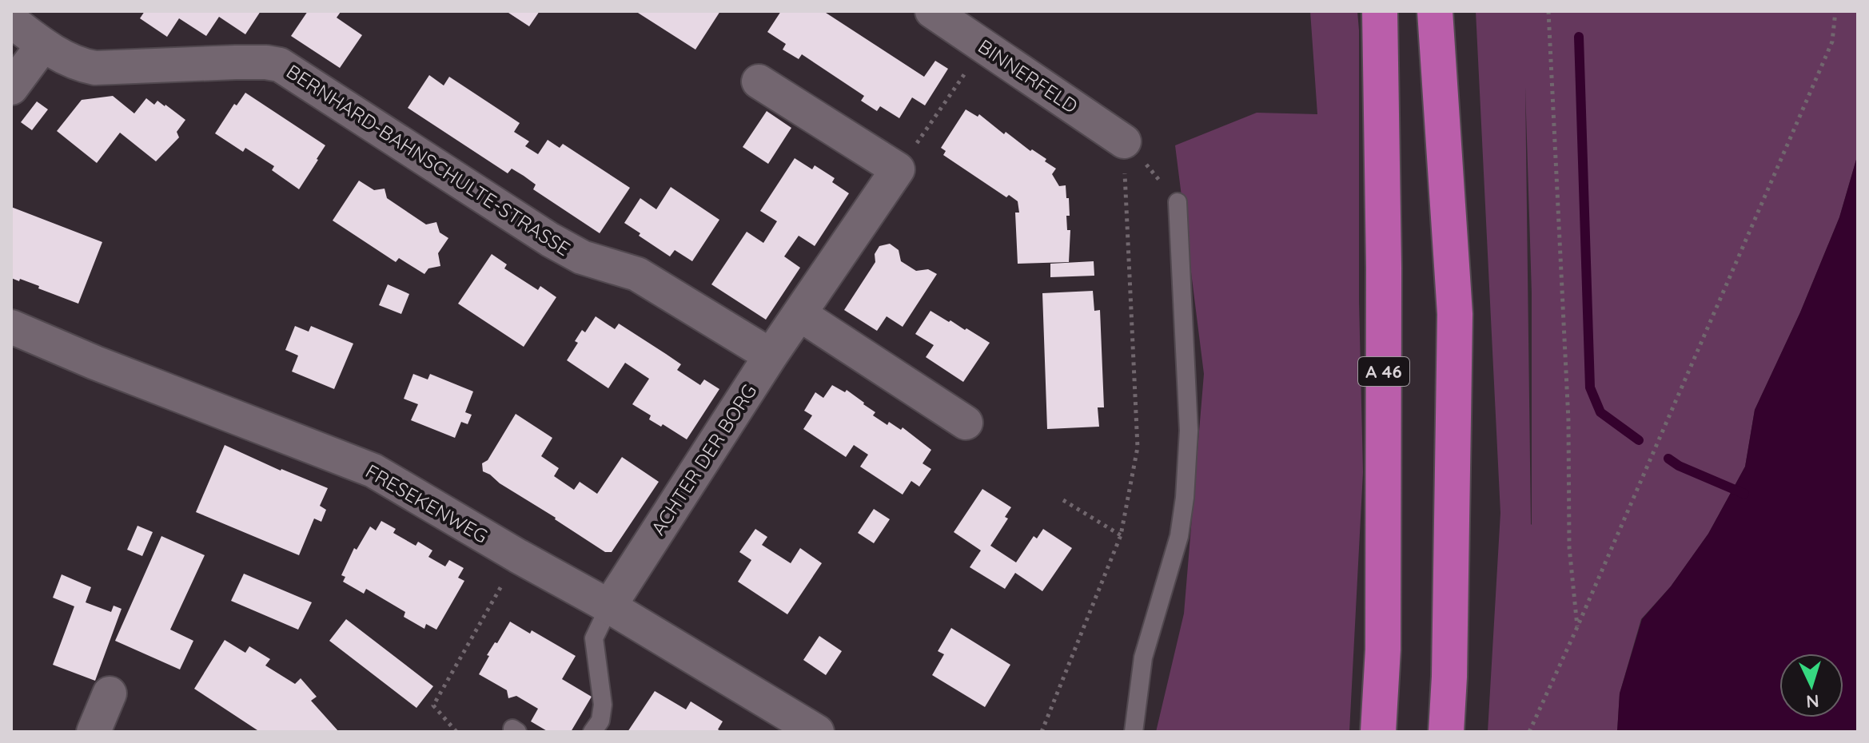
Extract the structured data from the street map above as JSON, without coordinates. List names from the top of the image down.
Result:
{
  "streets": {
    "highway": ["A 46"],
    "street": [
      "BINNERFELD",
      "BERNHARD-BAHNSCHULTE-STRASSE",
      "ACHTER DER BORG",
      "FRESEKENWEG"
    ]
  },
  "crossings": [
    ["BERNHARD-BAHNSCHULTE-STRASSE", "ACHTER DER BORG"],
    ["ACHTER DER BORG", "FRESEKENWEG"]
  ],
  "north": "bottom"
}
